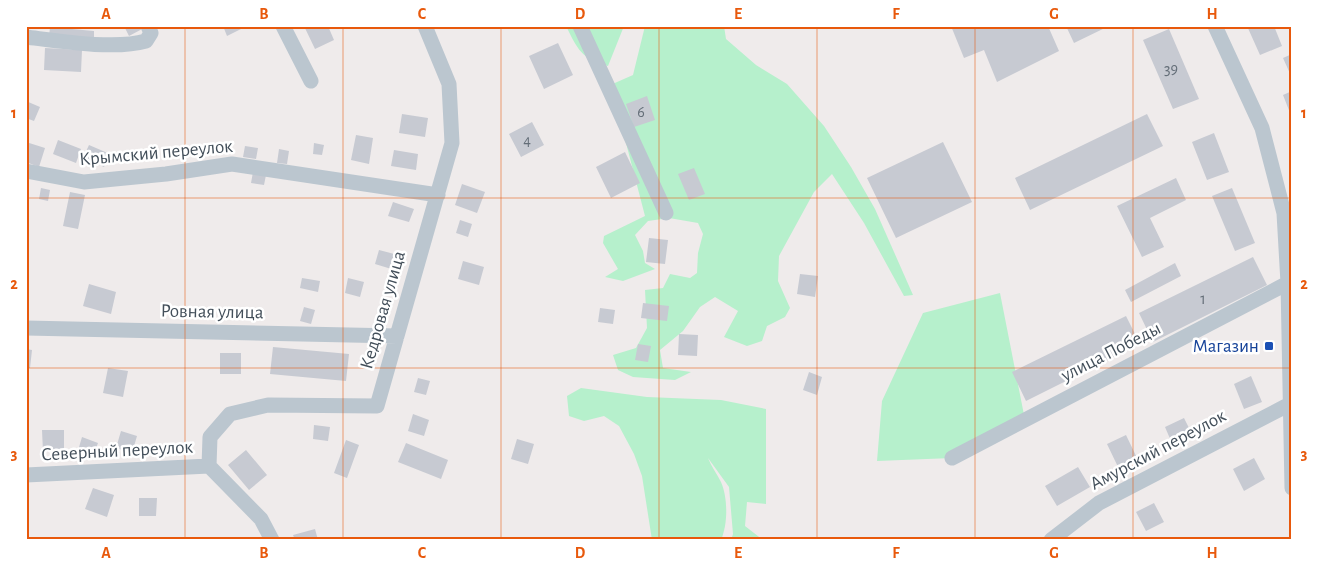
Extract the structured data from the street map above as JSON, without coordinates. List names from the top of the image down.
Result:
{
  "streets": {
    "street": [
      "Крымский переулок",
      "Кедровая улица",
      "Ровная улица",
      "улица Победы",
      "Амурский переулок",
      "Северный переулок"
    ]
  },
  "crossings": [
    ["Крымский переулок", "Кедровая улица"],
    ["Кедровая улица", "Ровная улица"],
    ["Кедровая улица", "Северный переулок"]
  ],
  "places": {
    "transit": ["Магазин"]
  },
  "house_numbers": [
    "39",
    "6",
    "4",
    "1"
  ],
  "grid": {
    "columns": [
      "A",
      "B",
      "C",
      "D",
      "E",
      "F",
      "G",
      "H"
    ],
    "rows": ["1", "2", "3"]
  }
}
